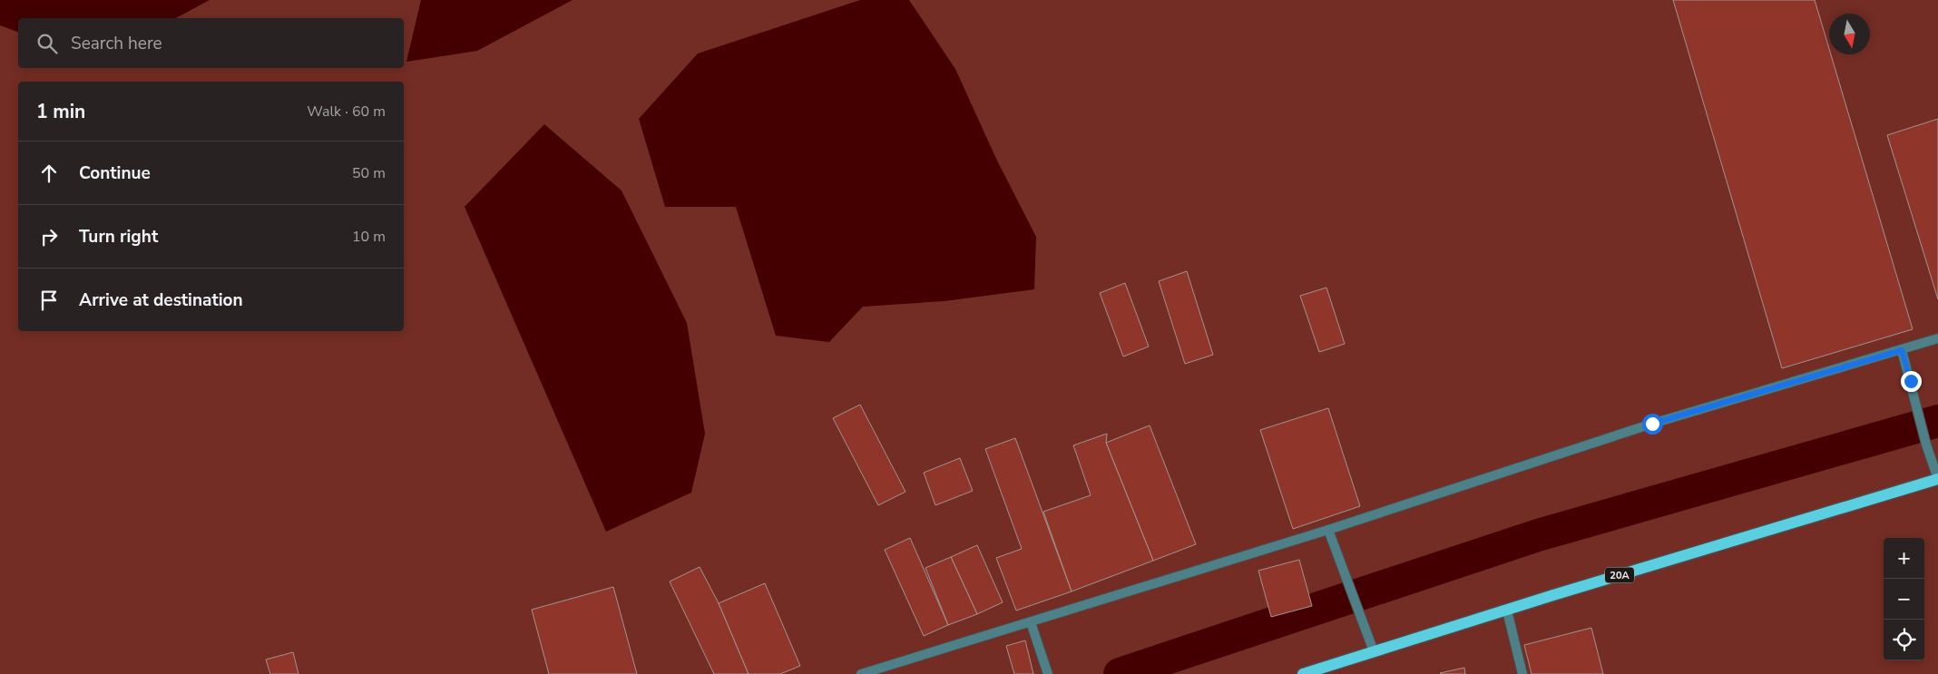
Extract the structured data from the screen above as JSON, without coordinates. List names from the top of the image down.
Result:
{
  "streets": {
    "main road": ["20A"]
  },
  "north": "bottom",
  "page": {
    "search": "Search here",
    "heading": ["1 min", "Walk · 60 m"],
    "list": [
      ["Continue", "50 m"],
      ["Turn right", "10 m"],
      "Arrive at destination"
    ],
    "map_buttons": ["+", "−"]
  }
}
